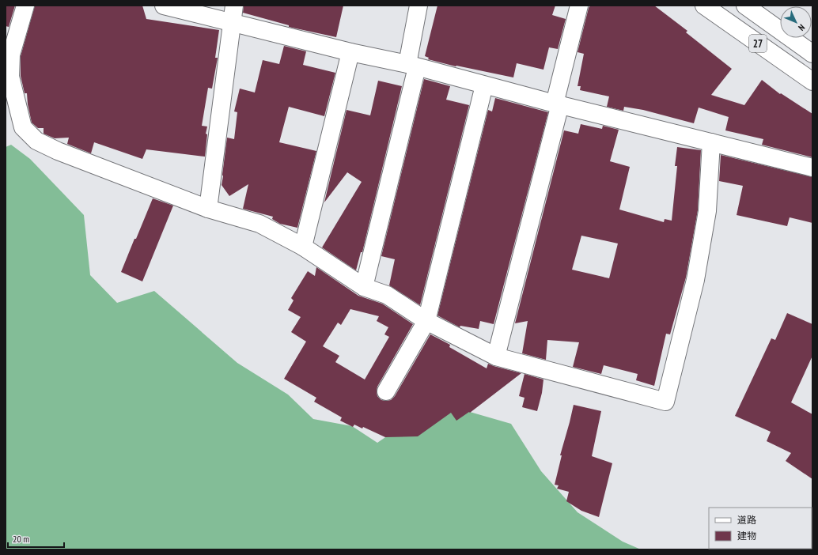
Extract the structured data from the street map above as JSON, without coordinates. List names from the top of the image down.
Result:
{
  "streets": {
    "street": ["27"]
  },
  "legend": ["道路", "建物"],
  "scale_bar": "20 m",
  "north": "bottom right"
}
